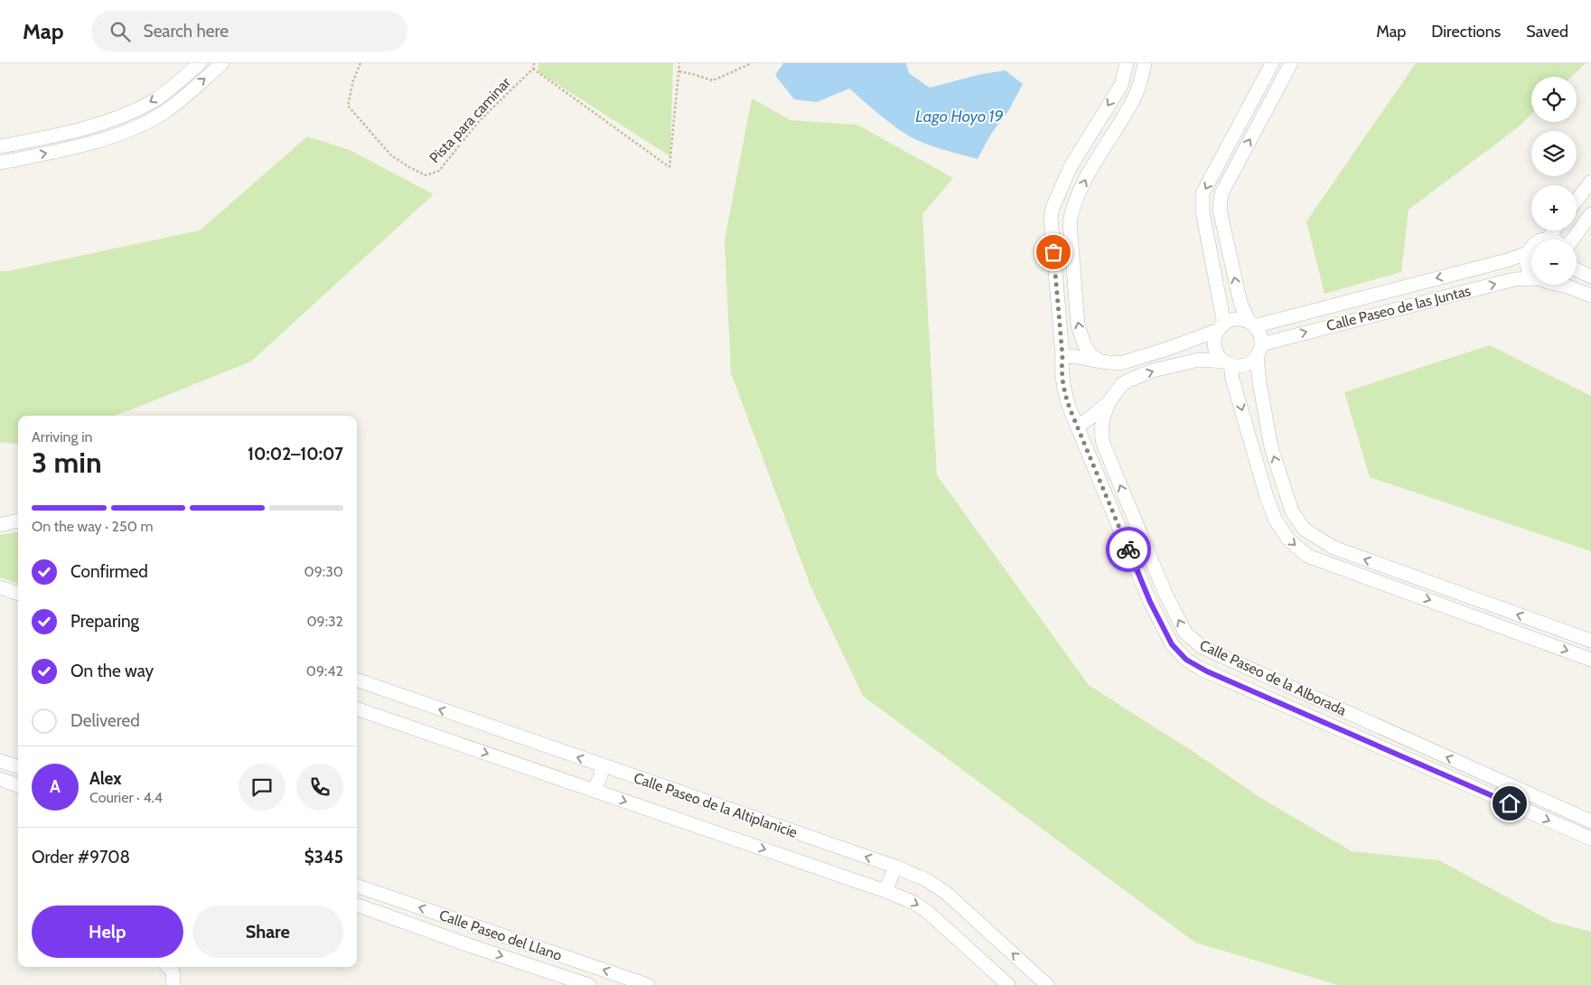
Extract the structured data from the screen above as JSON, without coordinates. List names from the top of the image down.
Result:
{
  "streets": {
    "street": [
      "Calle Paseo de las Juntas",
      "Calle Paseo de la Alborada",
      "Calle Paseo de la Altiplanicie",
      "Calle Paseo del Llano"
    ],
    "path": ["Pista para caminar"]
  },
  "water": ["Lago Hoyo 19"],
  "page": {
    "header": "Map",
    "search": "Search here",
    "nav": ["Map", "Directions", "Saved"],
    "map_buttons": ["+", "−"],
    "heading": ["3 min", "Arriving in", "10:02–10:07"],
    "panel": [
      "Alex",
      "Courier · 4.4",
      "Order #9708",
      "$345"
    ],
    "bar": "On the way · 250 m",
    "list": [
      ["Confirmed", "09:30"],
      ["Preparing", "09:32"],
      ["On the way", "09:42"],
      "Delivered"
    ],
    "round": "A",
    "buttons": ["Help", "Share"]
  }
}
